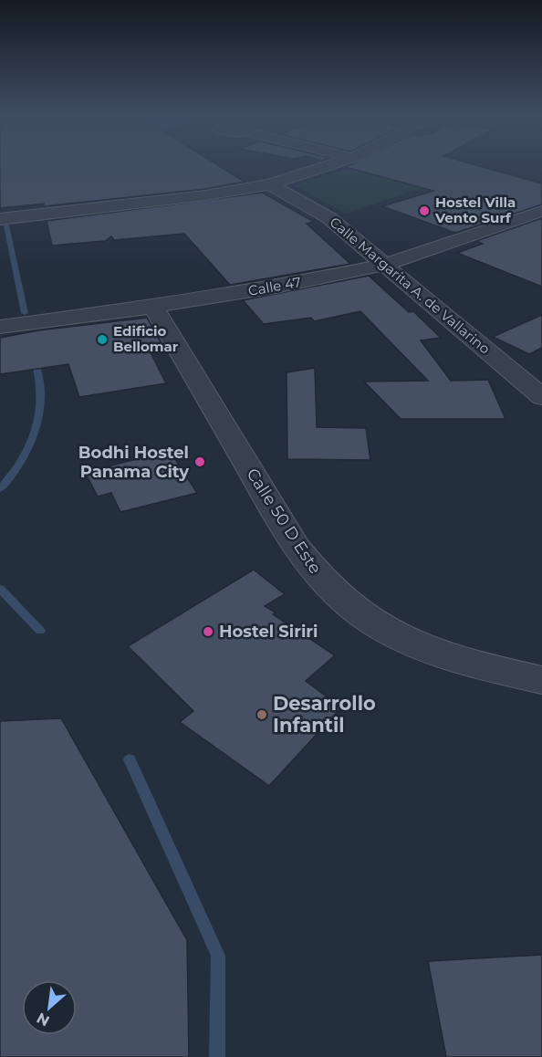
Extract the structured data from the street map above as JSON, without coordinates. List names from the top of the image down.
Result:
{
  "streets": {
    "street": ["Calle Margarita A. de Vallarino", "Calle 47", "Calle 50 D Este"]
  },
  "crossings": [
    ["Calle Margarita A. de Vallarino", "Calle 47"],
    ["Calle 47", "Calle 50 D Este"]
  ],
  "places": [
    "Hostel Villa Vento Surf",
    "Edificio Bellomar",
    "Bodhi Hostel Panama City",
    "Hostel Siriri",
    "Desarrollo Infantil"
  ],
  "north": "bottom left"
}
